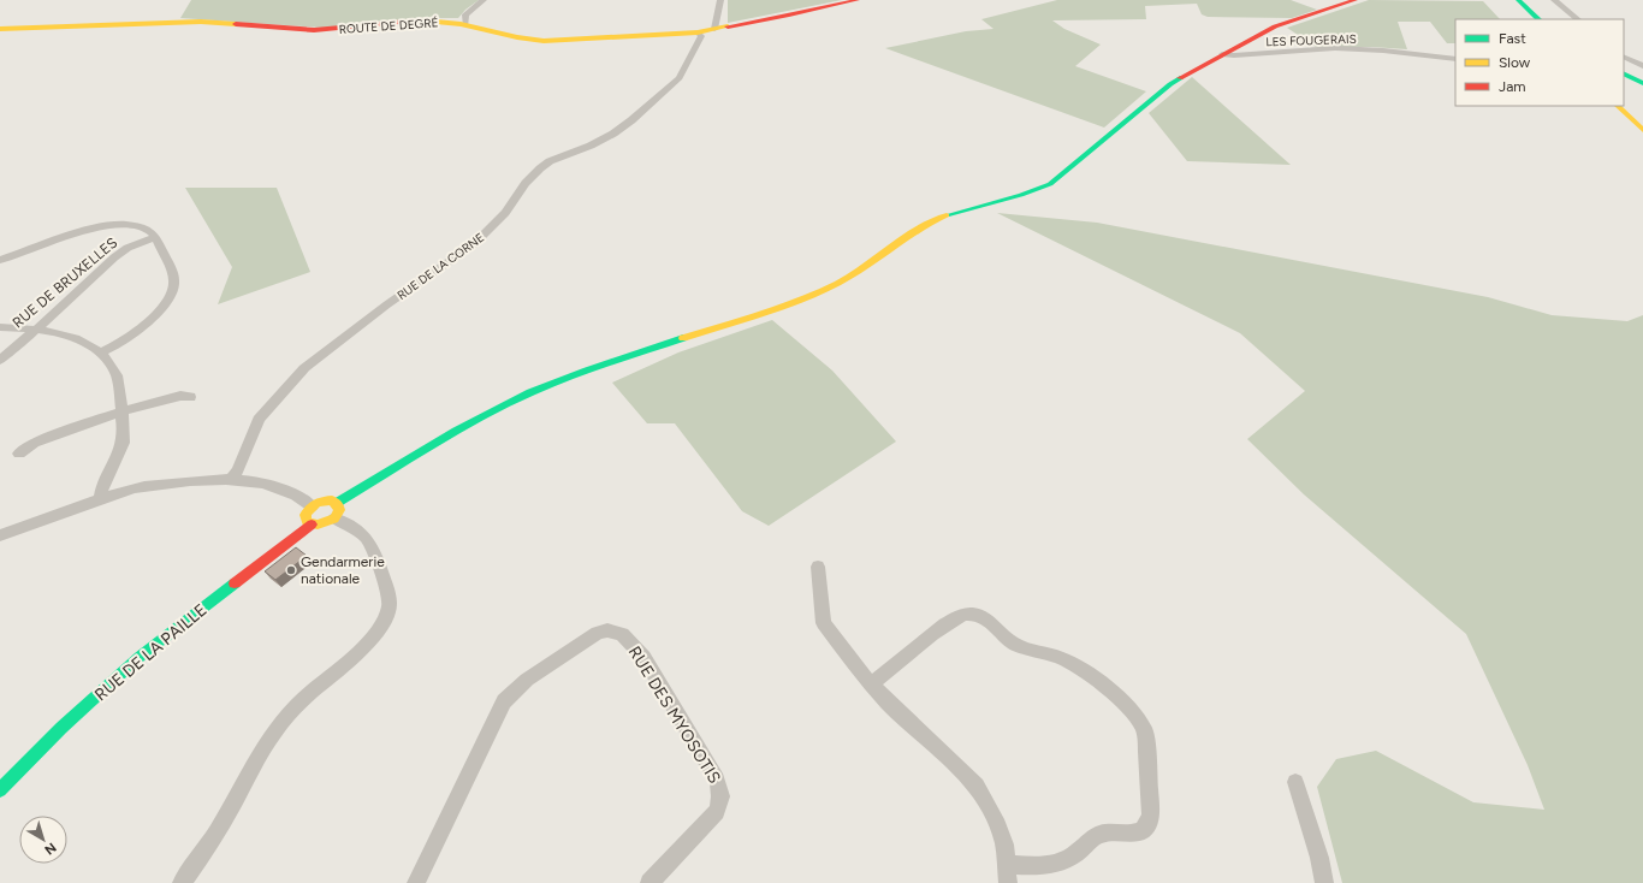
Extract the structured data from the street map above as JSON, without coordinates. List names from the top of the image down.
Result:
{
  "streets": {
    "main road": ["ROUTE DE DEGRÉ", "RUE DE LA PAILLE"],
    "street": [
      "LES FOUGERAIS",
      "RUE DE LA CORNE",
      "RUE DE BRUXELLES",
      "RUE DES MYOSOTIS"
    ]
  },
  "crossings": [
    ["ROUTE DE DEGRÉ", "RUE DE LA CORNE"]
  ],
  "places": ["Gendarmerie nationale"],
  "legend": ["Fast", "Slow", "Jam"],
  "north": "bottom right"
}
